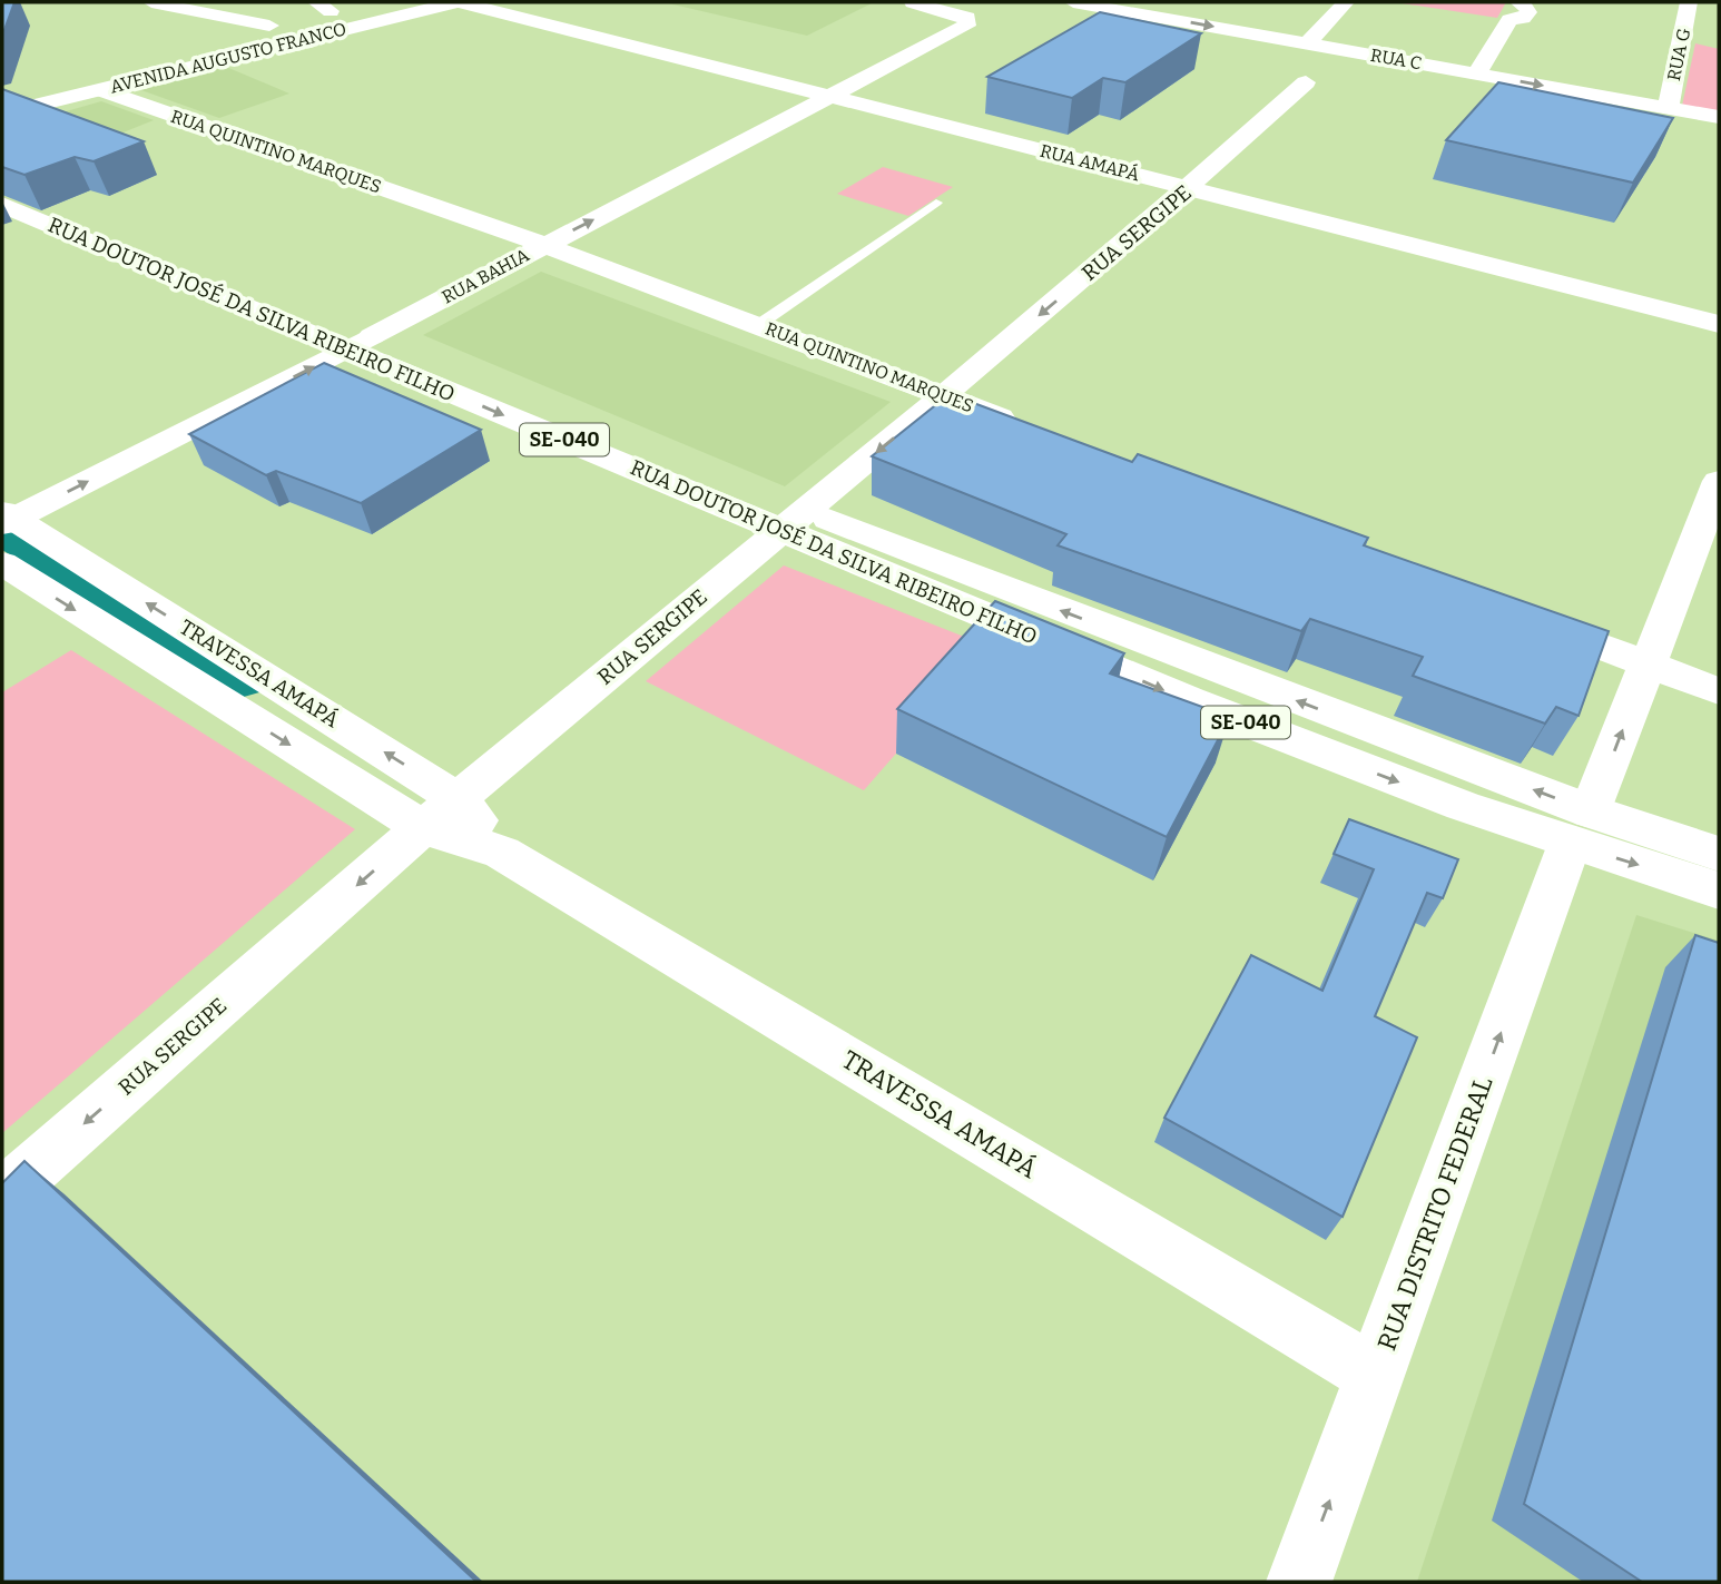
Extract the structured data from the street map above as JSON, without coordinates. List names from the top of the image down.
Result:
{
  "streets": {
    "street": [
      "RUA G",
      "AVENIDA AUGUSTO FRANCO",
      "RUA C",
      "RUA QUINTINO MARQUES",
      "RUA AMAPÁ",
      "RUA SERGIPE",
      "RUA BAHIA",
      "RUA DOUTOR JOSÉ DA SILVA RIBEIRO FILHO",
      "SE-040",
      "TRAVESSA AMAPÁ",
      "RUA DISTRITO FEDERAL"
    ]
  },
  "crossings": [
    ["RUA G", "RUA C"],
    ["AVENIDA AUGUSTO FRANCO", "RUA QUINTINO MARQUES"],
    ["AVENIDA AUGUSTO FRANCO", "RUA AMAPÁ"],
    ["RUA QUINTINO MARQUES", "RUA SERGIPE"],
    ["RUA QUINTINO MARQUES", "RUA BAHIA"],
    ["RUA AMAPÁ", "RUA SERGIPE"],
    ["RUA AMAPÁ", "RUA BAHIA"],
    ["RUA SERGIPE", "RUA DOUTOR JOSÉ DA SILVA RIBEIRO FILHO"],
    ["RUA SERGIPE", "TRAVESSA AMAPÁ"],
    ["RUA BAHIA", "RUA DOUTOR JOSÉ DA SILVA RIBEIRO FILHO"],
    ["RUA BAHIA", "TRAVESSA AMAPÁ"],
    ["RUA DOUTOR JOSÉ DA SILVA RIBEIRO FILHO", "RUA DISTRITO FEDERAL"],
    ["TRAVESSA AMAPÁ", "RUA DISTRITO FEDERAL"]
  ],
  "one_way": [
    "RUA C",
    "RUA SERGIPE",
    "RUA BAHIA",
    "RUA DISTRITO FEDERAL"
  ]
}
